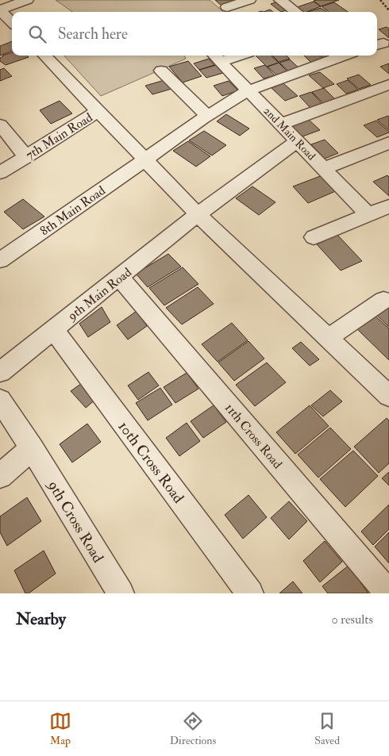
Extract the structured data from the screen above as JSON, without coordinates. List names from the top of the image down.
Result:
{
  "streets": {
    "street": [
      "2nd Main Road",
      "7th Main Road",
      "8th Main Road",
      "9th Main Road",
      "11th Cross Road",
      "10th Cross Road",
      "9th Cross Road"
    ]
  },
  "crossings": [
    ["2nd Main Road", "8th Main Road"],
    ["2nd Main Road", "9th Main Road"],
    ["9th Main Road", "11th Cross Road"],
    ["9th Main Road", "10th Cross Road"]
  ],
  "page": {
    "search": "Search here",
    "heading": ["Nearby", "0 results"],
    "nav": ["Map", "Directions", "Saved"]
  }
}
